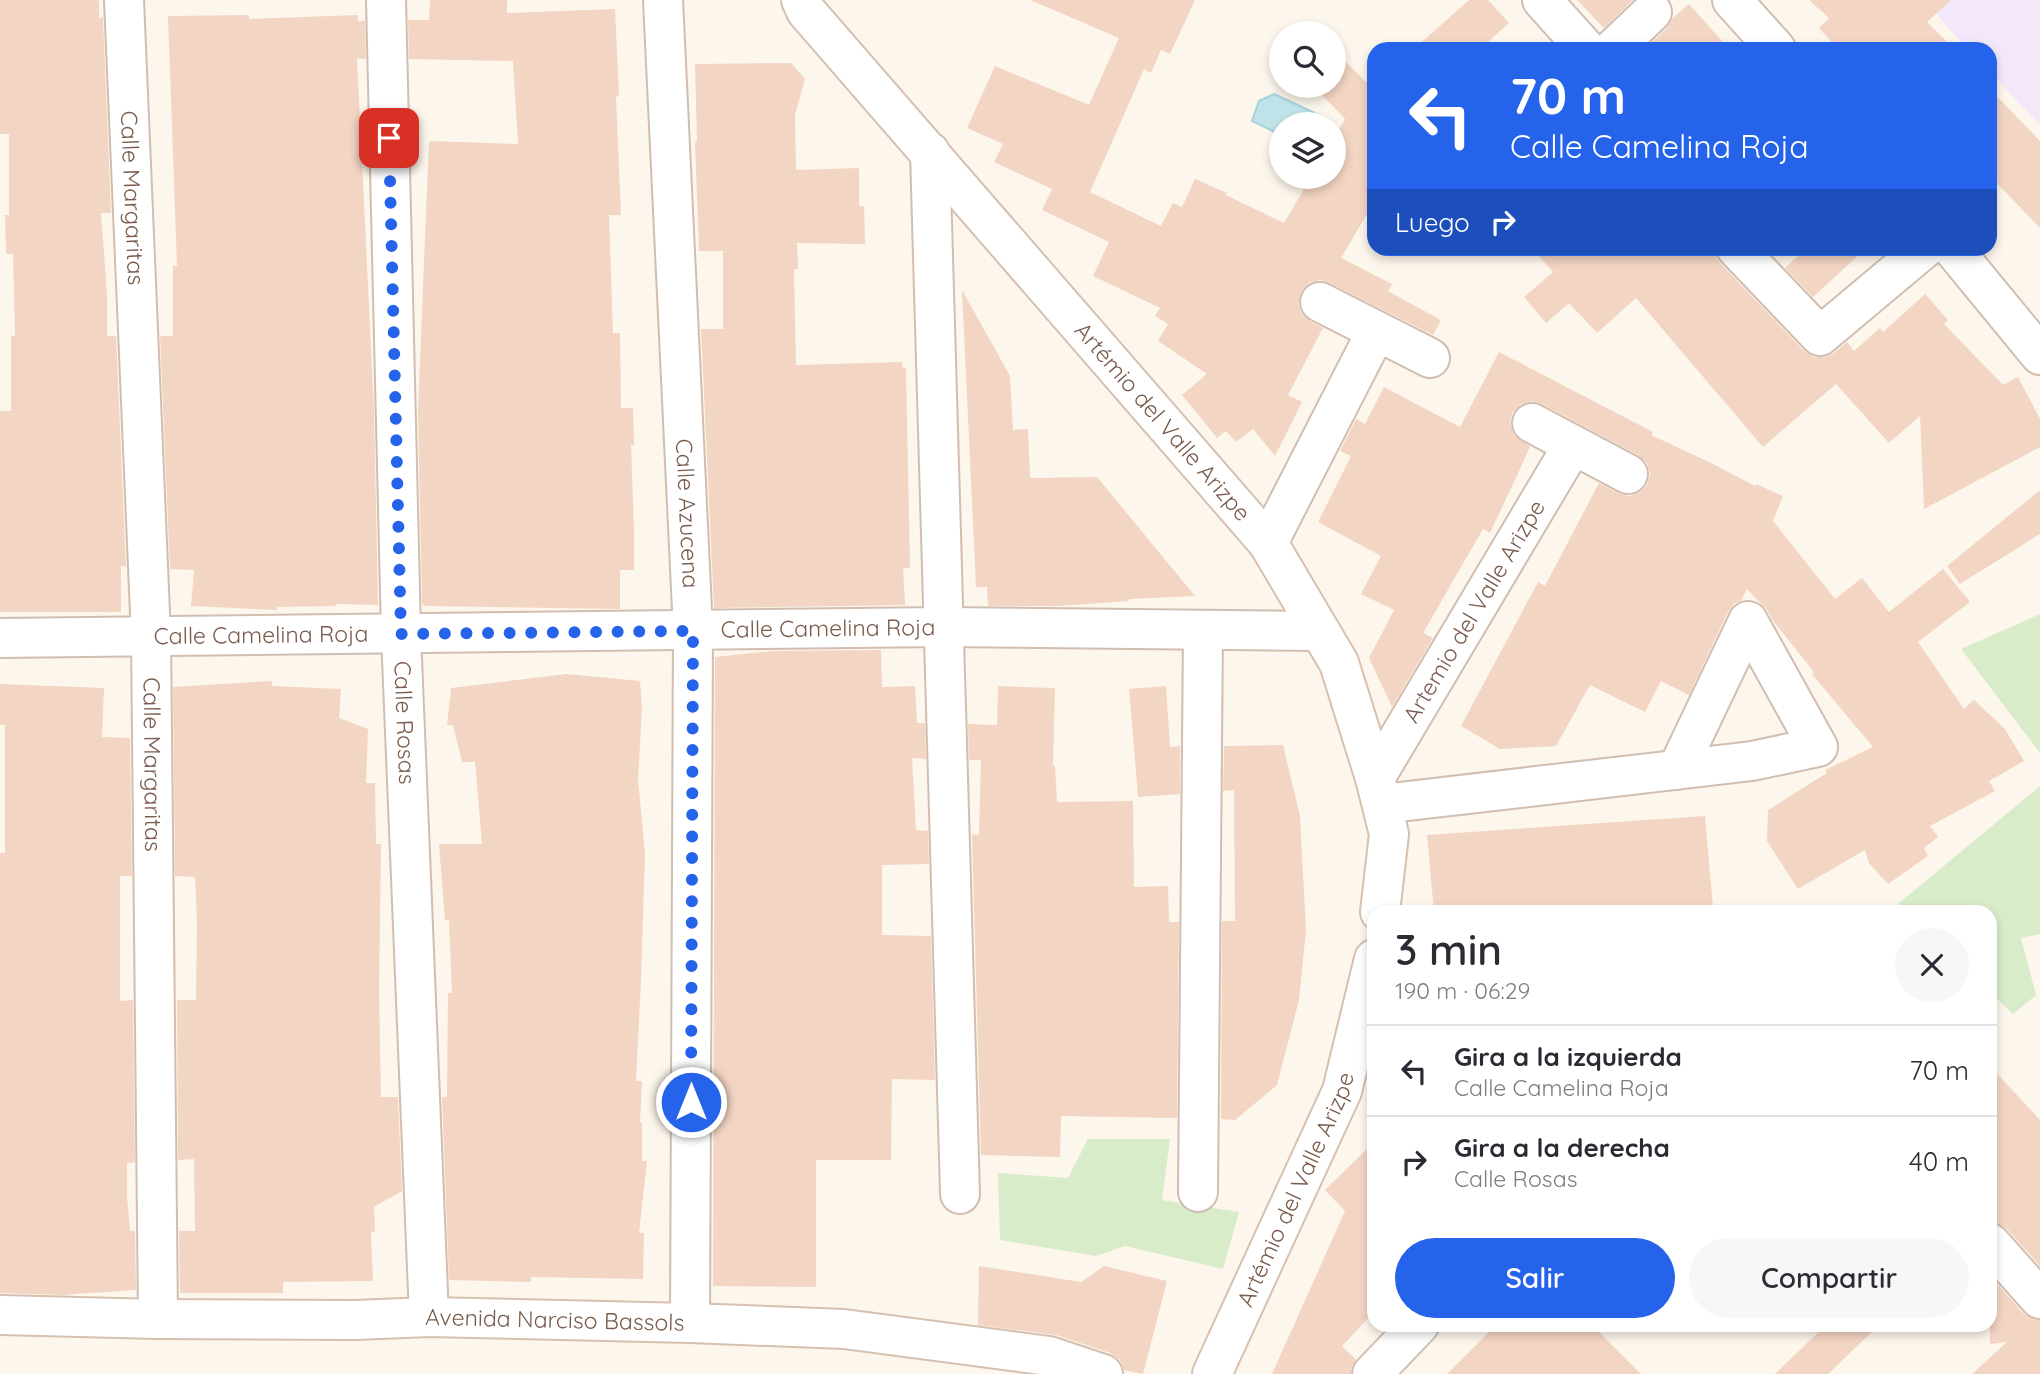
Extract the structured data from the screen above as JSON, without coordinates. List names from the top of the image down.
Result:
{
  "streets": {
    "street": [
      "Calle Margaritas",
      "Artémio del Valle Arizpe",
      "Calle Azucena",
      "Artemio del Valle Arizpe",
      "Calle Camelina Roja",
      "Calle Rosas",
      "Avenida Narciso Bassols"
    ]
  },
  "crossings": [
    ["Calle Margaritas", "Calle Camelina Roja"],
    ["Calle Margaritas", "Avenida Narciso Bassols"],
    ["Artémio del Valle Arizpe", "Artemio del Valle Arizpe"],
    ["Artémio del Valle Arizpe", "Calle Camelina Roja"],
    ["Calle Azucena", "Calle Camelina Roja"],
    ["Calle Azucena", "Avenida Narciso Bassols"],
    ["Calle Camelina Roja", "Calle Rosas"],
    ["Calle Rosas", "Avenida Narciso Bassols"]
  ],
  "page": {
    "turn": ["70 m", "Calle Camelina Roja"],
    "then": "Luego",
    "heading": ["3 min", "190 m · 06:29"],
    "list": [
      {
        "name": "Gira a la izquierda",
        "note": "Calle Camelina Roja",
        "value": "70 m"
      },
      {
        "name": "Gira a la derecha",
        "note": "Calle Rosas",
        "value": "40 m"
      }
    ],
    "buttons": ["Salir", "Compartir"]
  }
}
